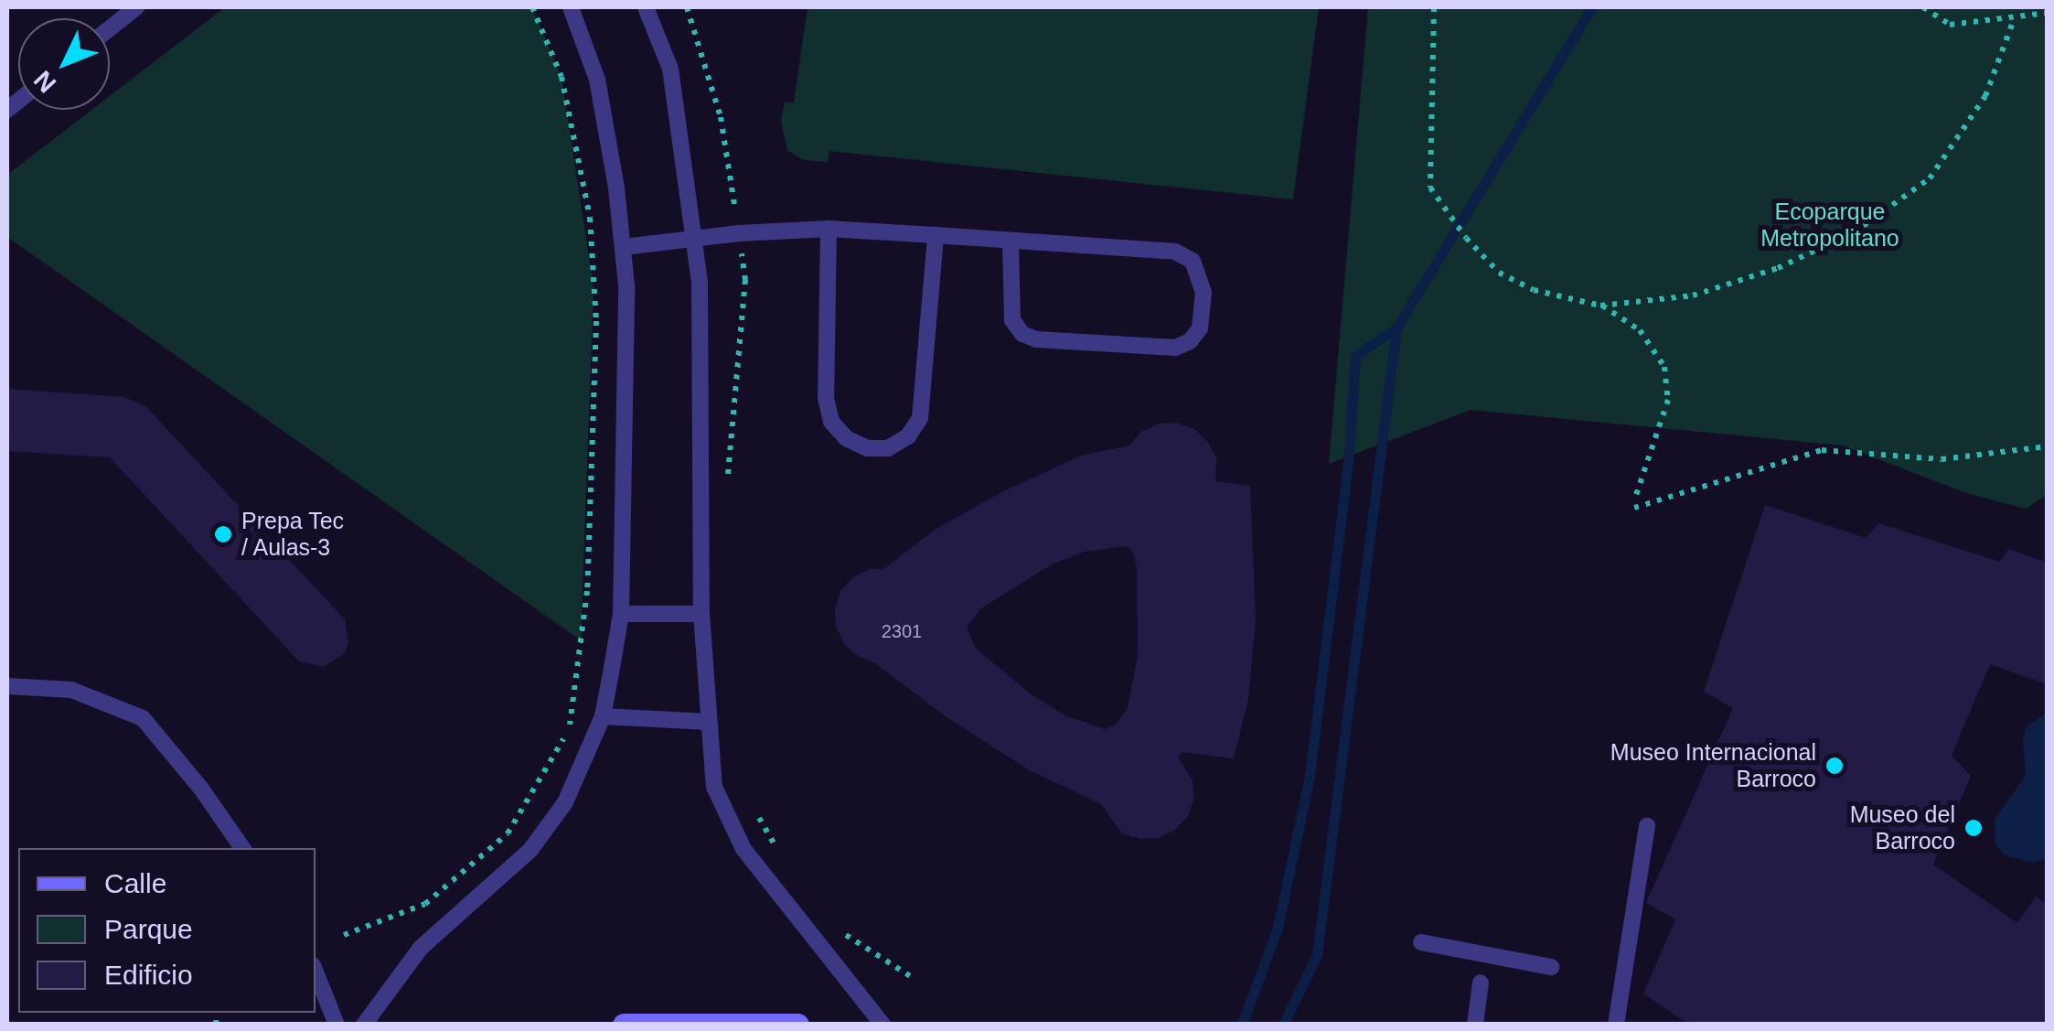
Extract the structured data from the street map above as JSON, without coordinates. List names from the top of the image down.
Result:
{
  "parks": ["Ecoparque Metropolitano"],
  "places": ["Prepa Tec / Aulas-3", "Museo Internacional Barroco", "Museo del Barroco"],
  "house_numbers": ["2301"],
  "legend": ["Calle", "Parque", "Edificio"],
  "north": "bottom left"
}
